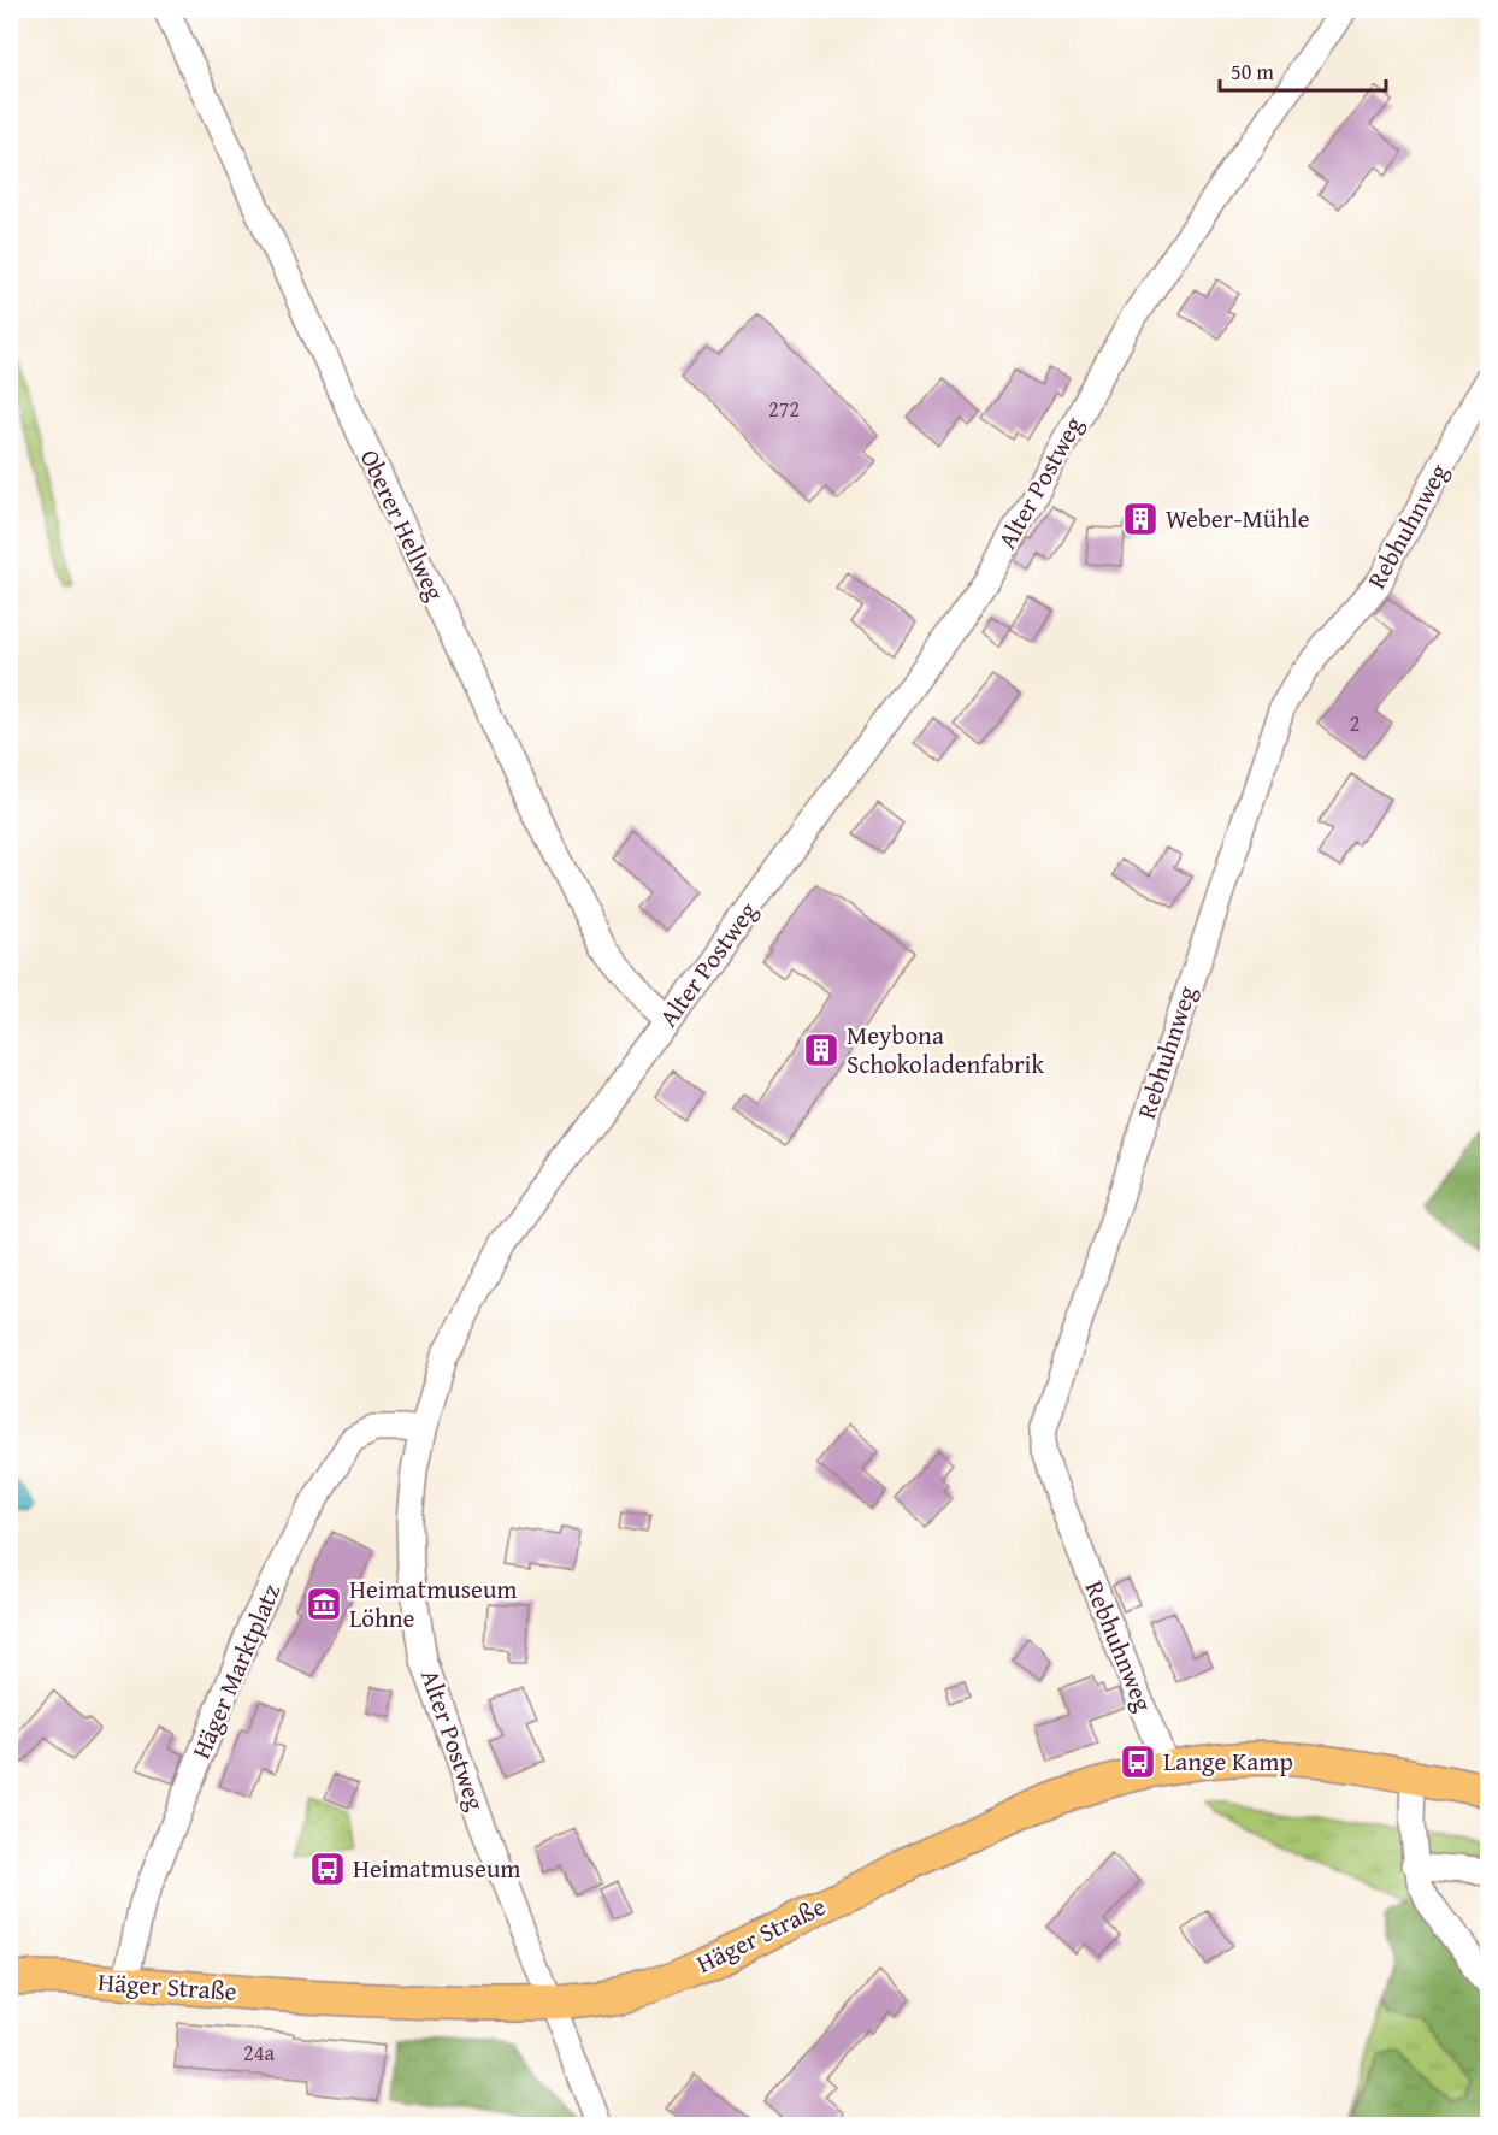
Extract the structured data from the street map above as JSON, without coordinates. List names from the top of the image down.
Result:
{
  "streets": {
    "main road": ["Häger Straße"],
    "street": [
      "Alter Postweg",
      "Oberer Hellweg",
      "Rebhuhnweg",
      "Häger Marktplatz"
    ]
  },
  "crossings": [
    ["Alter Postweg", "Oberer Hellweg"],
    ["Alter Postweg", "Häger Marktplatz"],
    ["Alter Postweg", "Häger Straße"],
    ["Rebhuhnweg", "Häger Straße"],
    ["Häger Marktplatz", "Häger Straße"]
  ],
  "places": {
    "building": ["Weber-Mühle", "Meybona Schokoladenfabrik"],
    "museum": ["Heimatmuseum Löhne"],
    "bus stop": ["Lange Kamp", "Heimatmuseum"]
  },
  "house_numbers": ["272", "2", "24a"],
  "scale_bar": "50 m"
}
